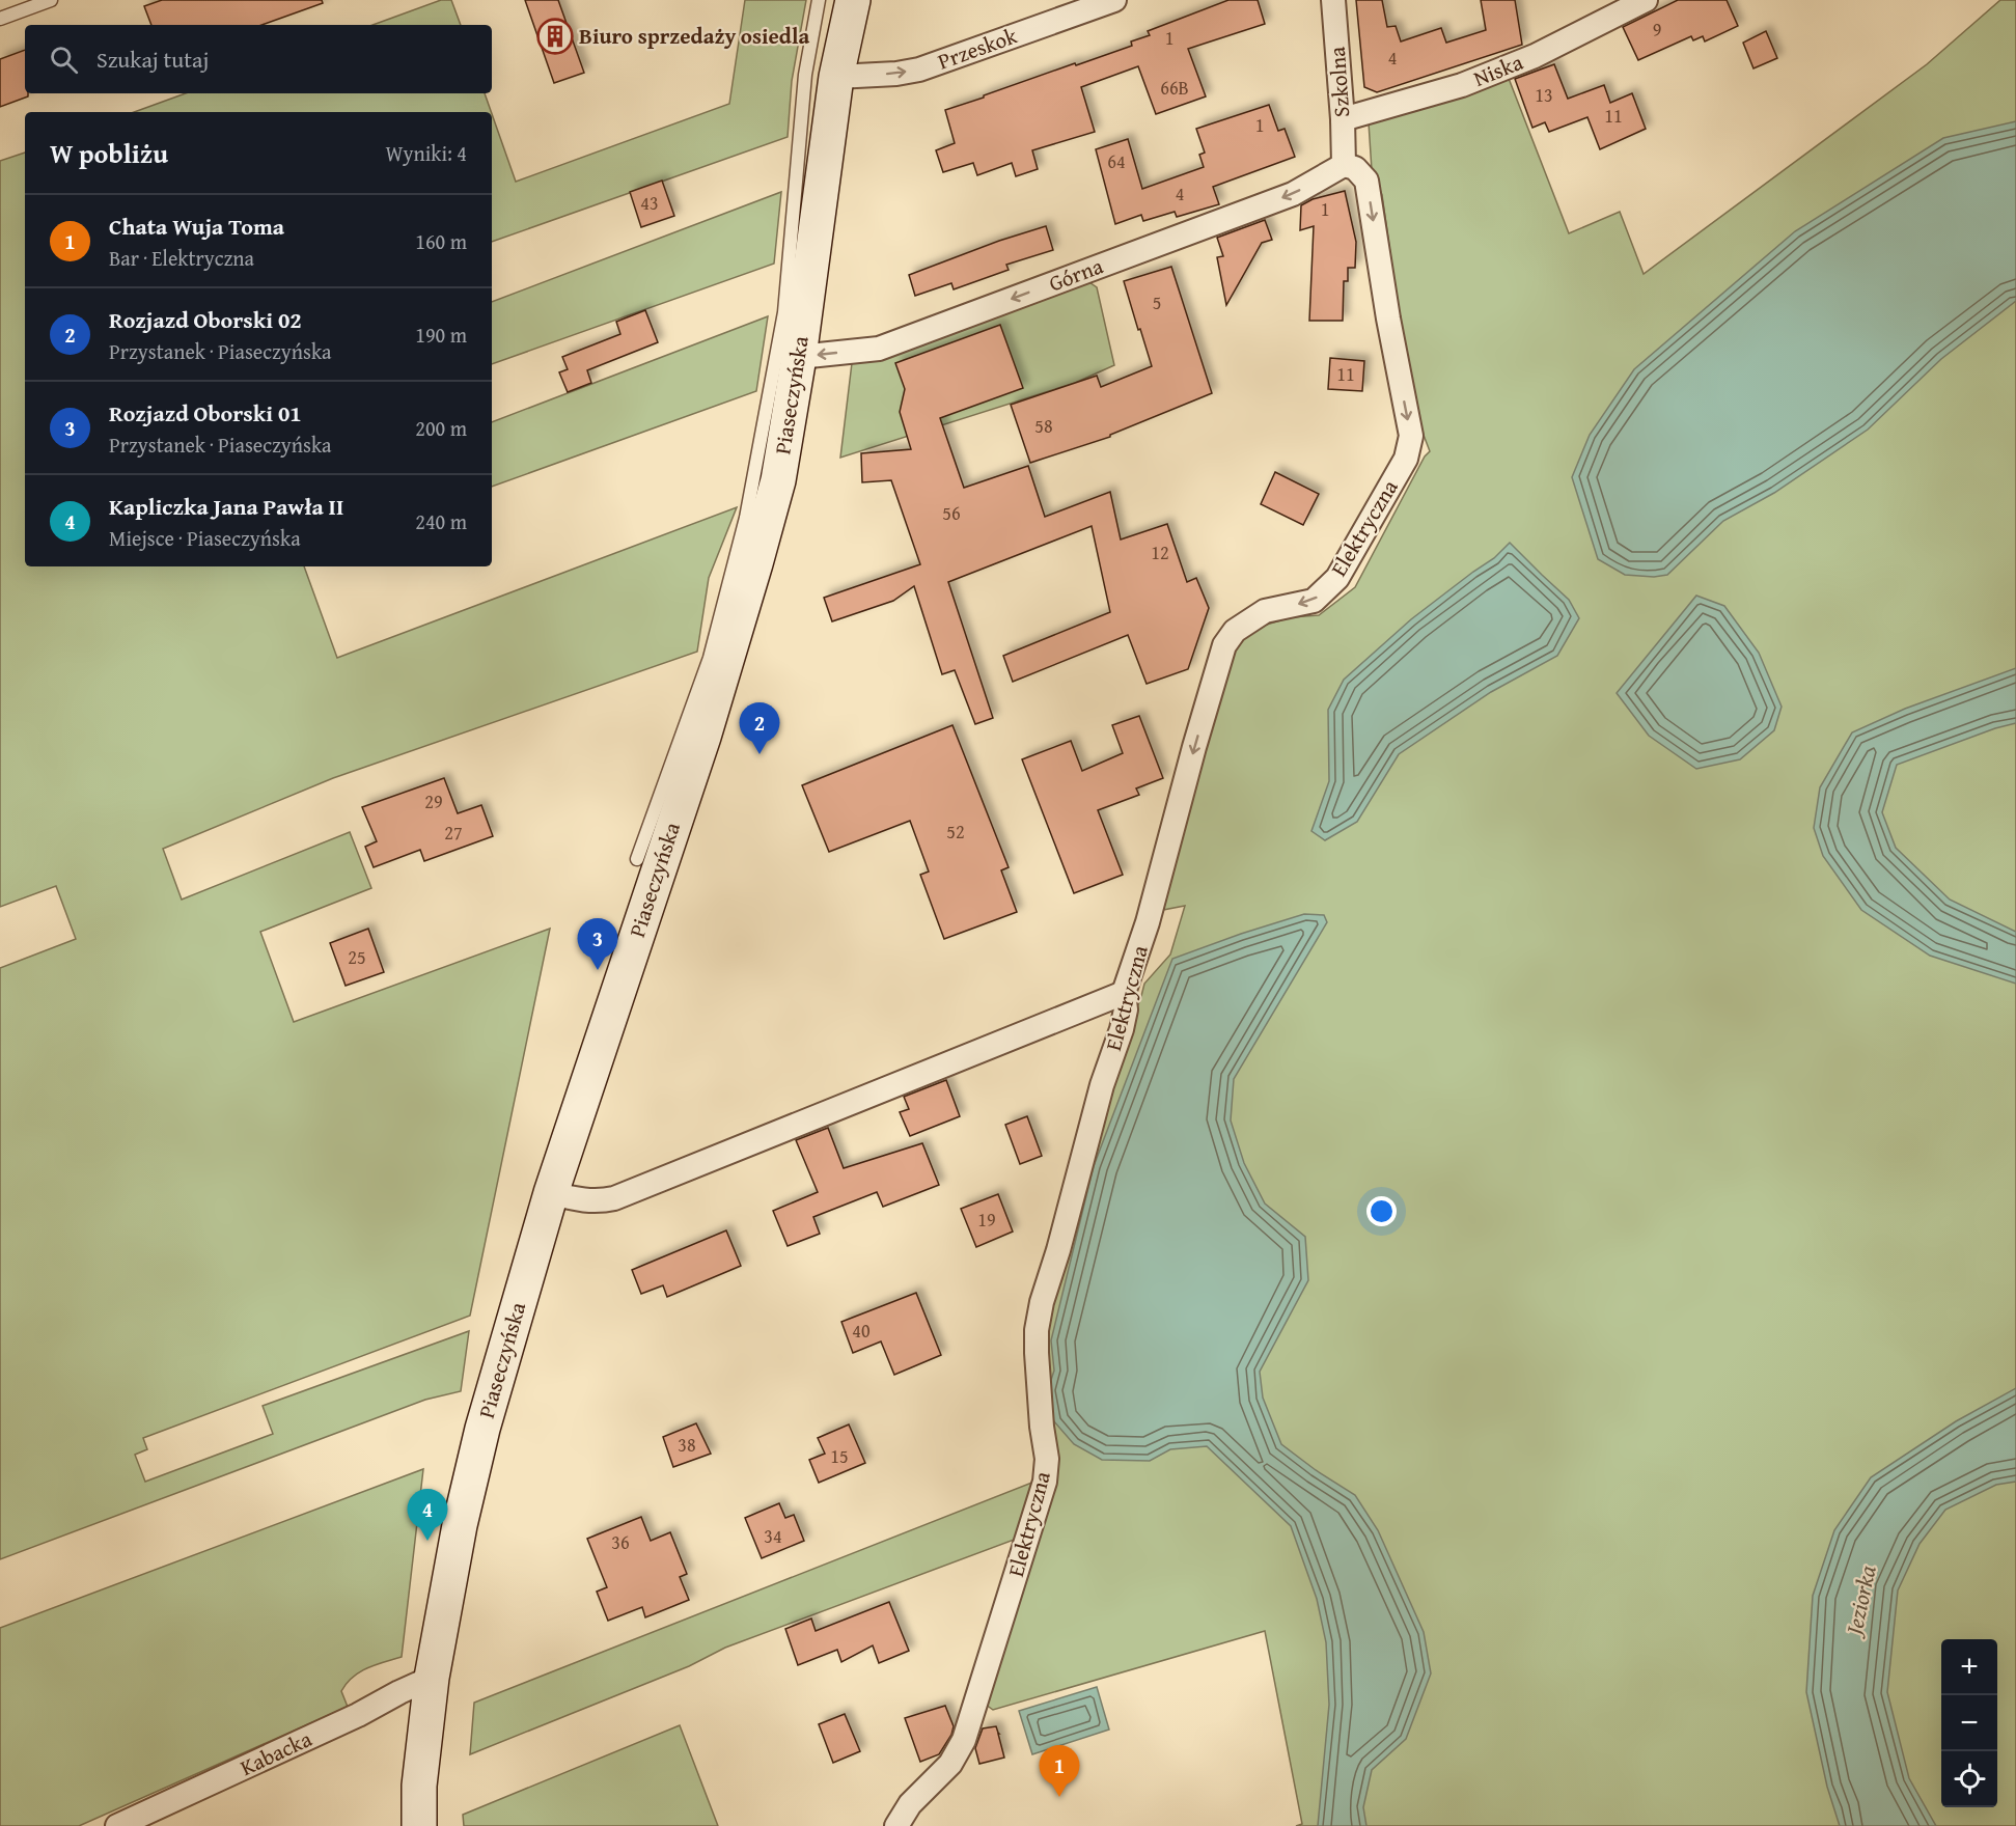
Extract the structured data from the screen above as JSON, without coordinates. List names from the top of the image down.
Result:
{
  "streets": {
    "main road": ["Piaseczyńska"],
    "street": [
      "Przeskok",
      "Niska",
      "Szkolna",
      "Górna",
      "Elektryczna",
      "Kabacka"
    ]
  },
  "crossings": [
    ["Przeskok", "Piaseczyńska"],
    ["Niska", "Szkolna"],
    ["Szkolna", "Górna"],
    ["Szkolna", "Elektryczna"],
    ["Górna", "Piaseczyńska"],
    ["Górna", "Elektryczna"],
    ["Piaseczyńska", "Kabacka"]
  ],
  "one_way": ["Przeskok", "Górna", "Elektryczna"],
  "water": ["Jeziorka"],
  "places": {
    "building": ["Biuro sprzedaży osiedla"]
  },
  "house_numbers": [
    "9",
    "1",
    "4",
    "66B",
    "13",
    "11",
    "1",
    "64",
    "4",
    "43",
    "1",
    "5",
    "11",
    "58",
    "56",
    "12",
    "29",
    "52",
    "27",
    "25",
    "19",
    "40",
    "38",
    "15",
    "34",
    "36"
  ],
  "page": {
    "search": "Szukaj tutaj",
    "heading": ["W pobliżu", "Wyniki: 4"],
    "list": [
      {
        "mark": "1",
        "name": "Chata Wuja Toma",
        "note": "Bar · Elektryczna",
        "value": "160 m"
      },
      {
        "mark": "2",
        "name": "Rozjazd Oborski 02",
        "note": "Przystanek · Piaseczyńska",
        "value": "190 m"
      },
      {
        "mark": "3",
        "name": "Rozjazd Oborski 01",
        "note": "Przystanek · Piaseczyńska",
        "value": "200 m"
      },
      {
        "mark": "4",
        "name": "Kapliczka Jana Pawła II",
        "note": "Miejsce · Piaseczyńska",
        "value": "240 m"
      }
    ],
    "pins": [
      "2",
      "3",
      "4",
      "1"
    ],
    "map_buttons": ["+", "−"]
  }
}
